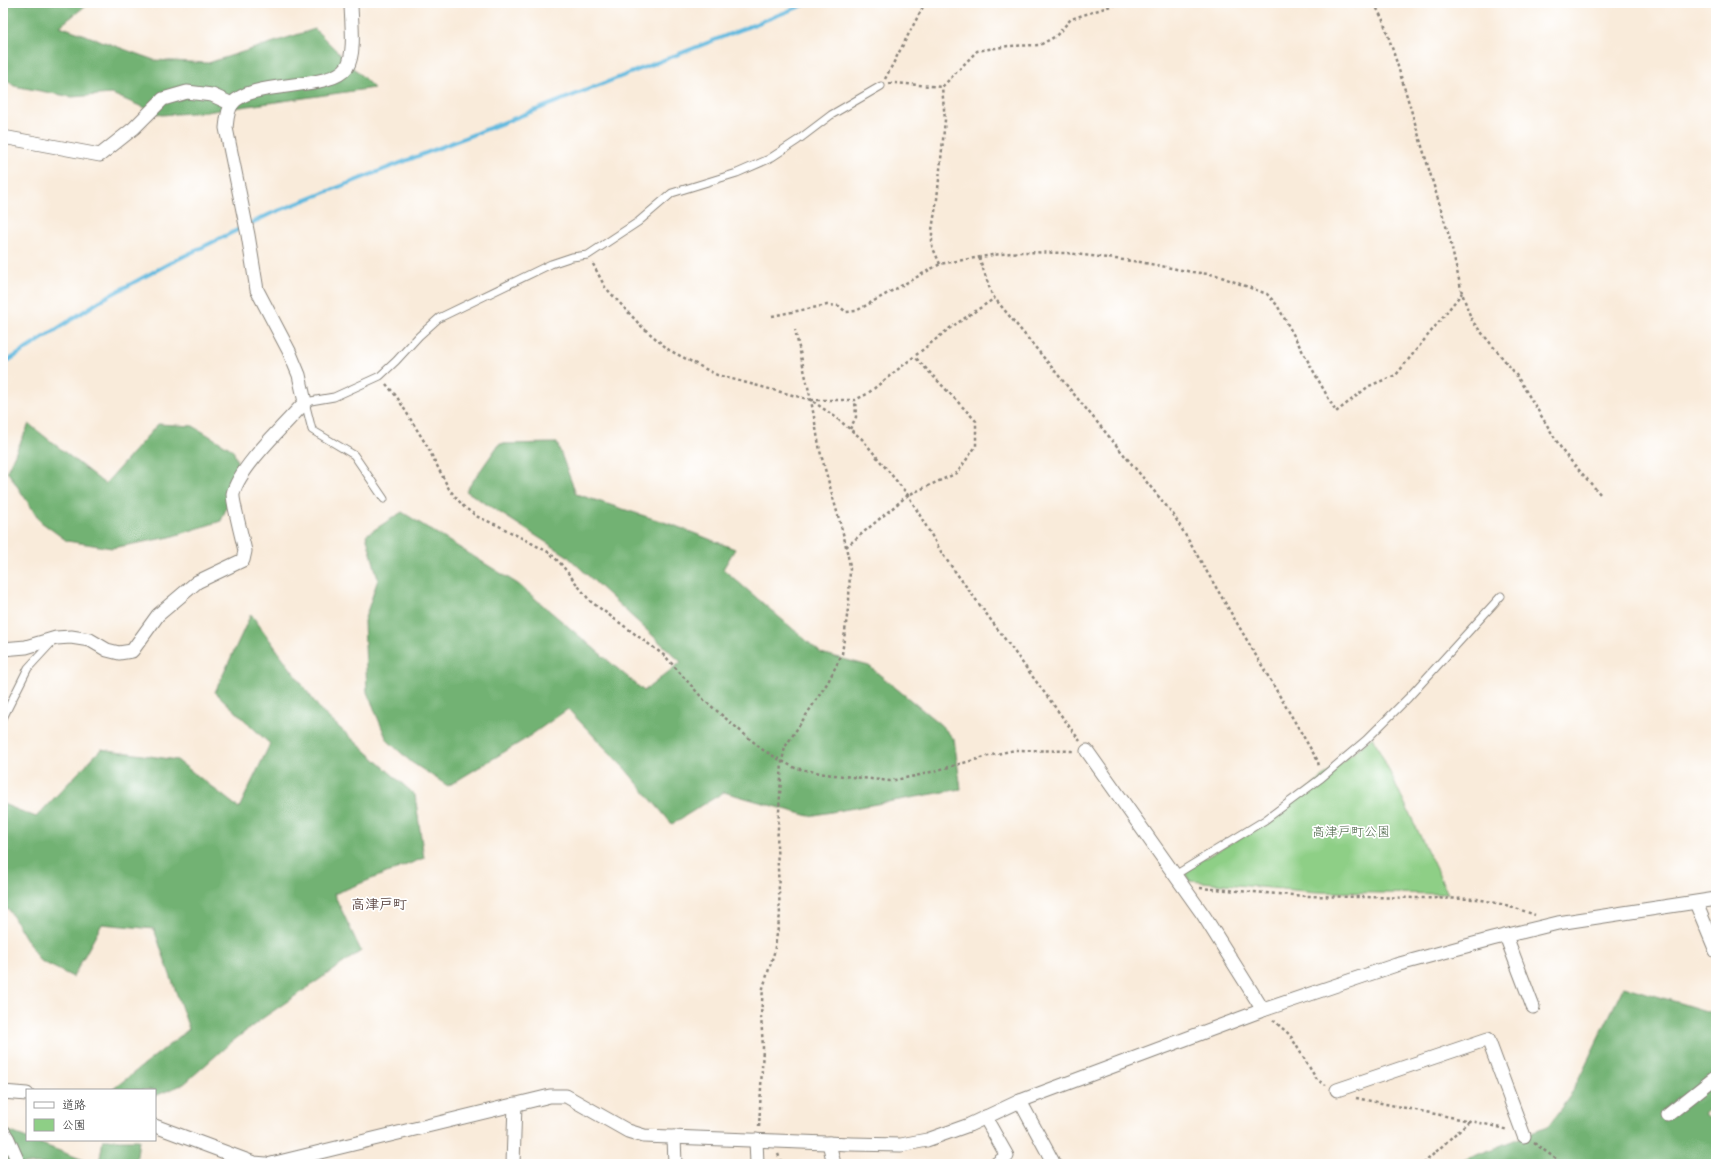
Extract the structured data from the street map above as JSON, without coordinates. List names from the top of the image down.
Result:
{
  "districts": ["高津戸町"],
  "parks": ["高津戸町公園"],
  "legend": ["道路", "公園"]
}
